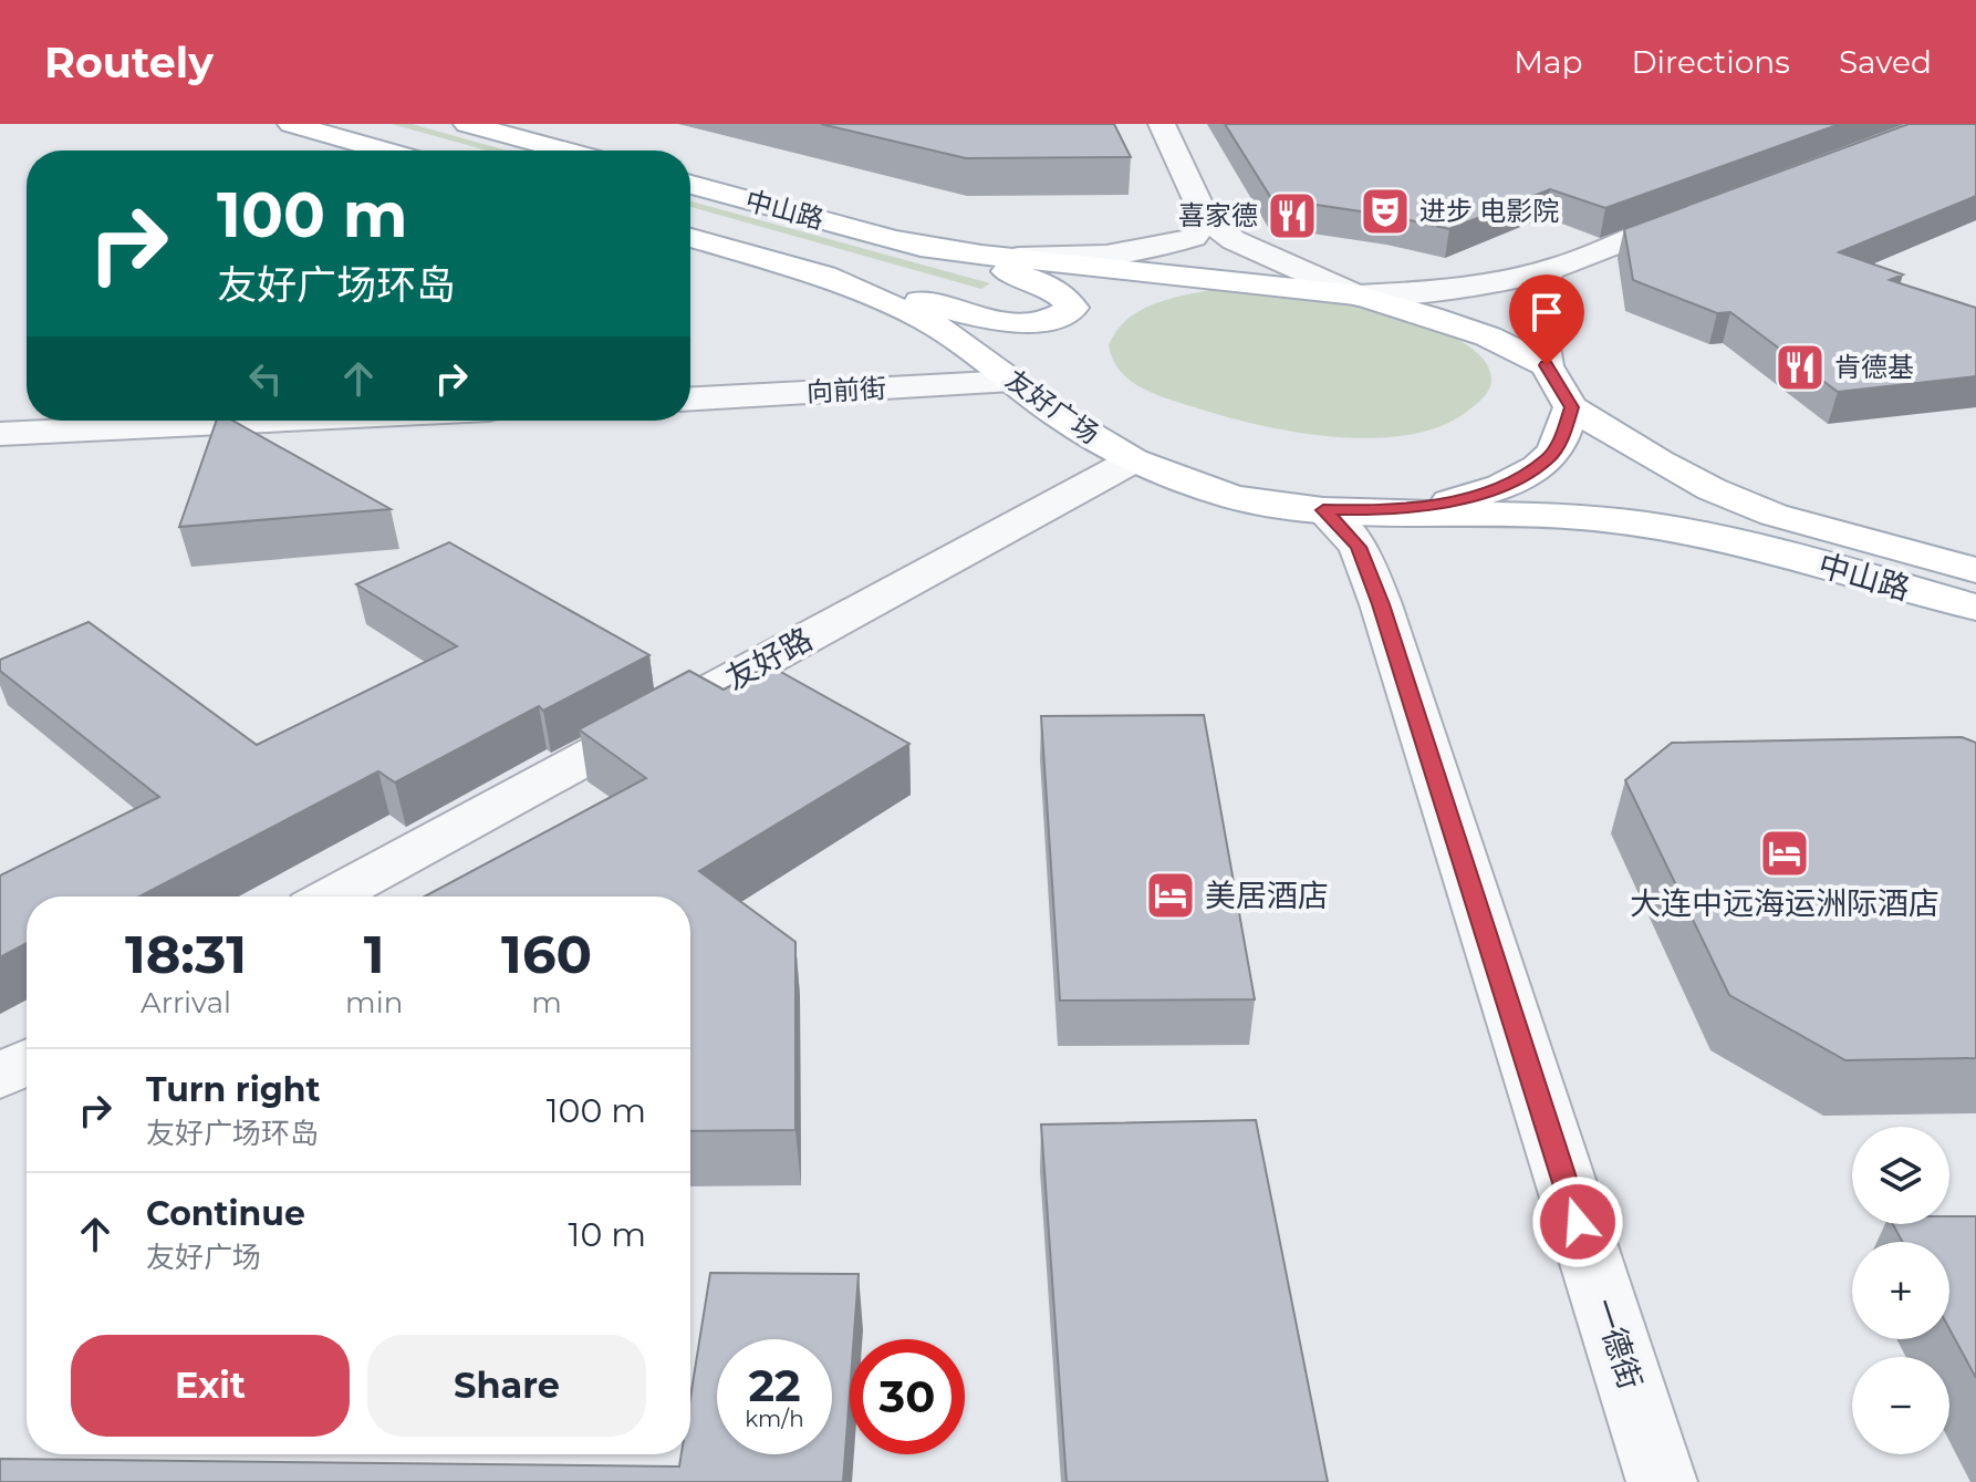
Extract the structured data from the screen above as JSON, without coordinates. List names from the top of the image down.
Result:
{
  "streets": {
    "main road": ["中山路", "友好广场"],
    "street": ["向前街", "友好路", "一德街"]
  },
  "crossings": [
    ["中山路", "友好广场"],
    ["向前街", "友好广场"],
    ["友好广场", "友好路"],
    ["友好广场", "一德街"]
  ],
  "places": {
    "theatre": ["进步 电影院"],
    "restaurant": ["喜家德", "肯德基"],
    "hotel": ["大连中远海运洲际酒店", "美居酒店"]
  },
  "page": {
    "header": "Routely",
    "nav": ["Map", "Directions", "Saved"],
    "turn": ["100 m", "友好广场环岛"],
    "eta": [
      "18:31",
      "Arrival",
      "1",
      "min",
      "160",
      "m"
    ],
    "list": [
      {
        "name": "Turn right",
        "note": "友好广场环岛",
        "value": "100 m"
      },
      {
        "name": "Continue",
        "note": "友好广场",
        "value": "10 m"
      }
    ],
    "map_buttons": ["+", "−"],
    "buttons": ["Exit", "Share"],
    "speed": "22 km/h",
    "limit": "30"
  }
}
